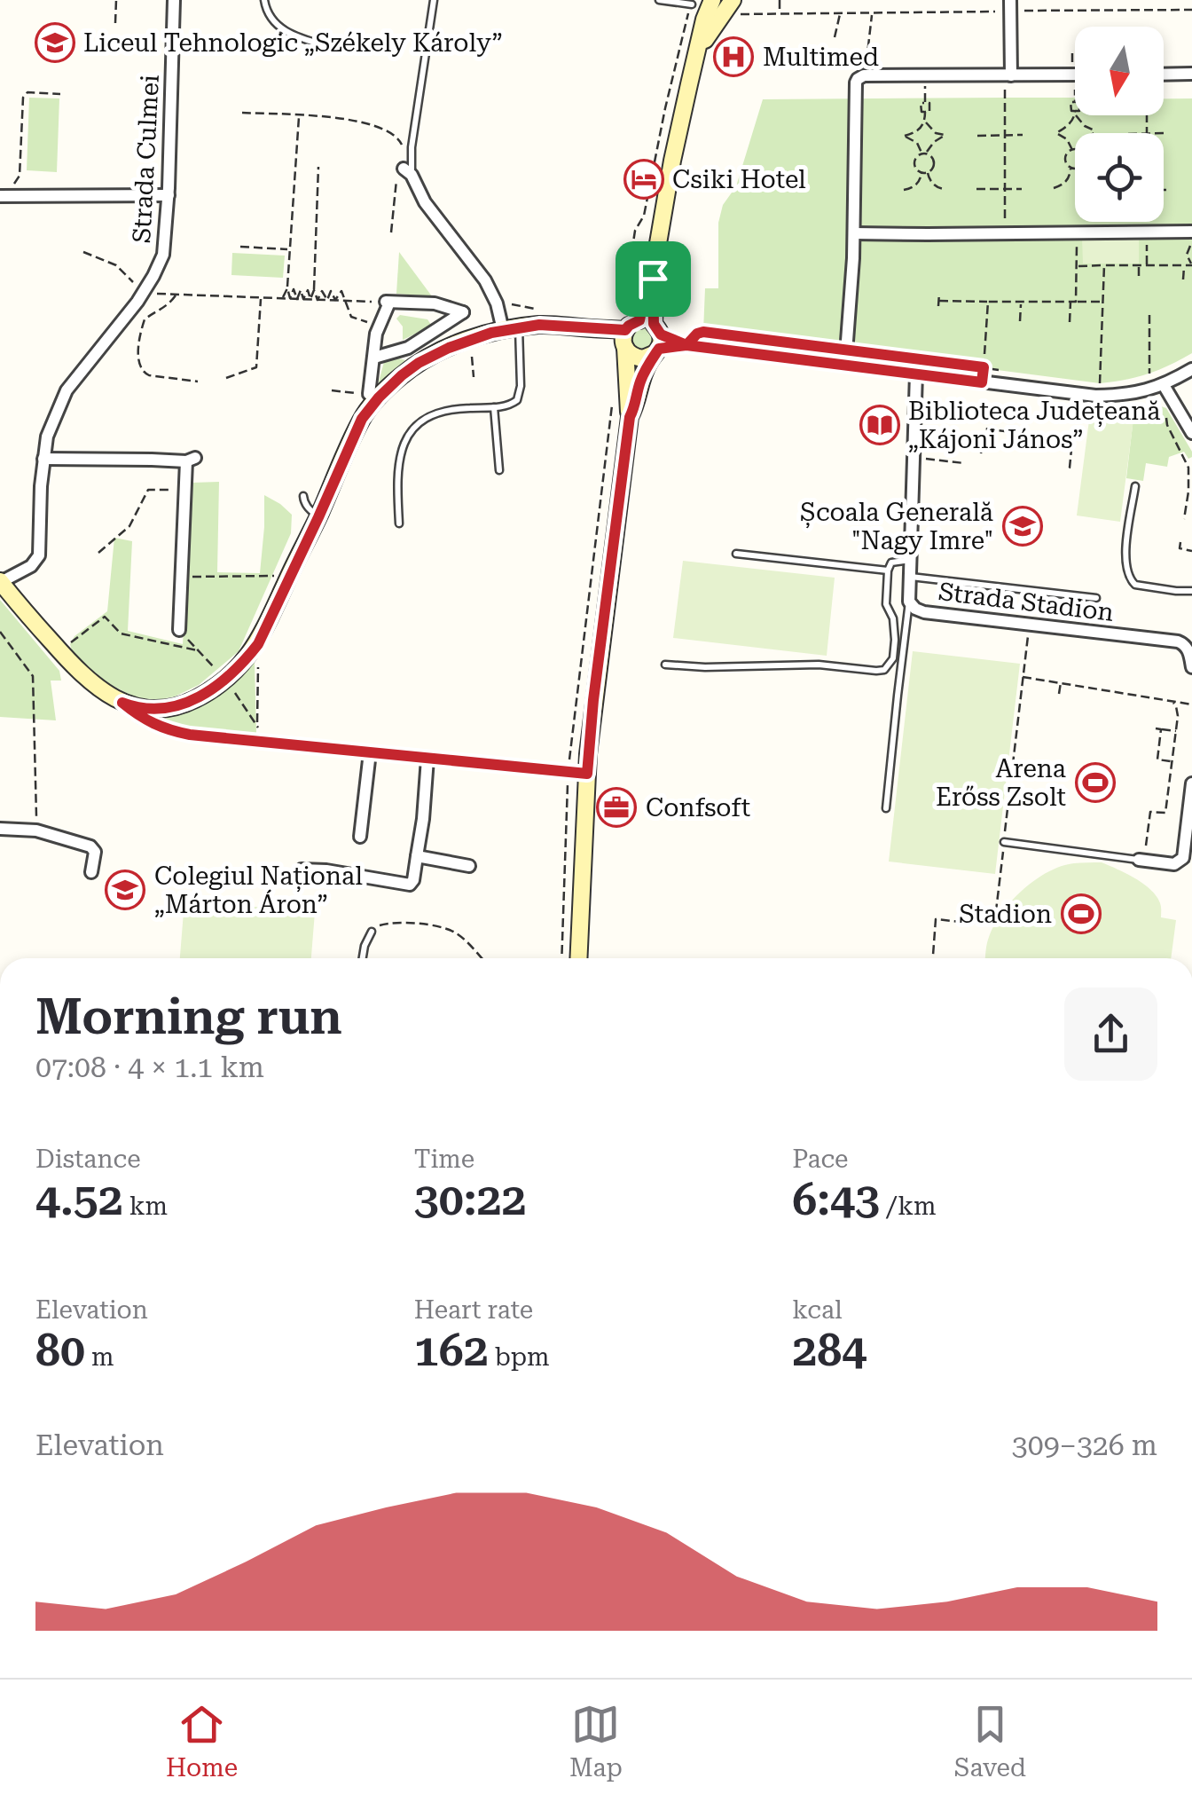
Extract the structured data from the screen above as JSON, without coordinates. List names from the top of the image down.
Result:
{
  "streets": {
    "street": ["Strada Culmei", "Strada Stadion"]
  },
  "places": {
    "school or university": ["Liceul Tehnologic „Székely Károly”", "Școala Generală \"Nagy Imre\"", "Colegiul Național „Márton Áron”"],
    "hospital": ["Multimed"],
    "hotel": ["Csiki Hotel"],
    "library": ["Biblioteca Județeană „Kájoni János”"],
    "sports": ["Arena Erőss Zsolt", "Stadion"],
    "office": ["Confsoft"]
  },
  "north": "bottom",
  "page": {
    "heading": ["Morning run", "07:08 · 4 × 1.1 km"],
    "stats": [
      ["Distance", "4.52 km"],
      ["Time", "30:22"],
      ["Pace", "6:43 /km"],
      ["Elevation", "80 m"],
      ["Heart rate", "162 bpm"],
      ["kcal", "284"]
    ],
    "chart": ["Elevation", "309–326 m"],
    "tabs": ["Home", "Map", "Saved"]
  }
}
